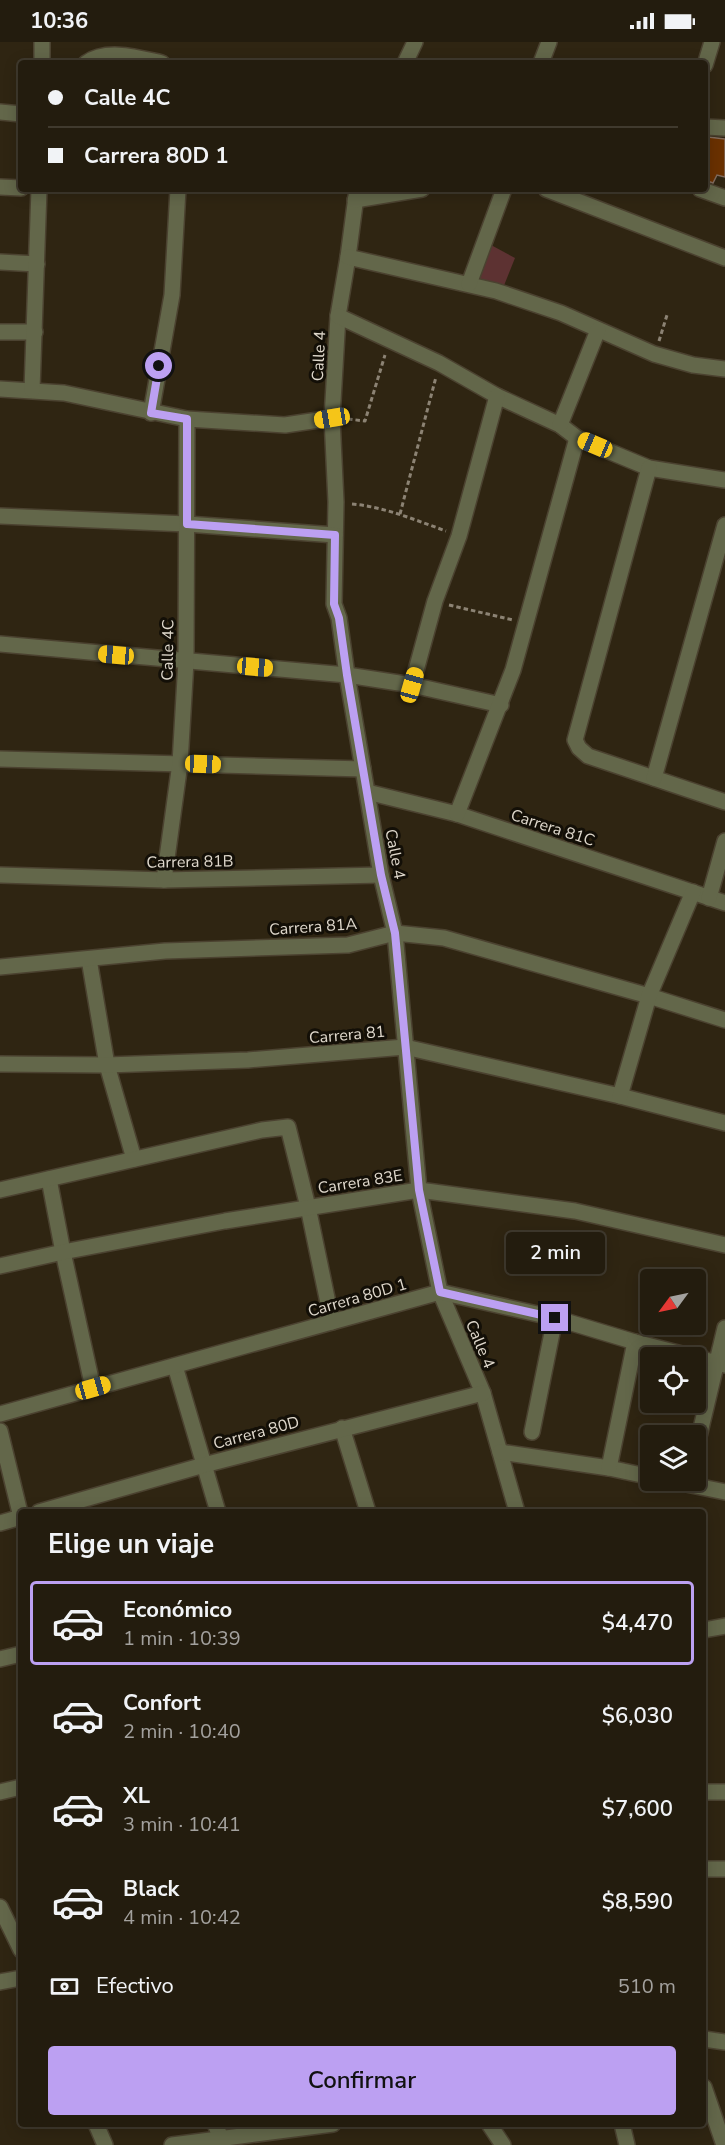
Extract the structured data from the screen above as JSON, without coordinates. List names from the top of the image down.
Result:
{
  "streets": {
    "street": [
      "Calle 4",
      "Calle 4C",
      "Carrera 81C",
      "Carrera 81B",
      "Carrera 81A",
      "Carrera 81",
      "Carrera 83E",
      "Carrera 80D 1",
      "Carrera 80D"
    ]
  },
  "crossings": [
    ["Calle 4", "Carrera 81C"],
    ["Calle 4", "Carrera 81B"],
    ["Calle 4", "Carrera 81A"],
    ["Calle 4", "Carrera 81"],
    ["Calle 4", "Carrera 83E"],
    ["Calle 4", "Carrera 80D 1"],
    ["Calle 4", "Carrera 80D"],
    ["Calle 4C", "Carrera 81B"]
  ],
  "north": "bottom left",
  "page": {
    "status": "10:36",
    "banner": ["Calle 4C", "Carrera 80D 1"],
    "bubble": "2 min",
    "heading": "Elige un viaje",
    "list": [
      {
        "name": "Económico",
        "note": "1 min · 10:39",
        "value": "$4,470"
      },
      {
        "name": "Confort",
        "note": "2 min · 10:40",
        "value": "$6,030"
      },
      {
        "name": "XL",
        "note": "3 min · 10:41",
        "value": "$7,600"
      },
      {
        "name": "Black",
        "note": "4 min · 10:42",
        "value": "$8,590"
      }
    ],
    "pay": ["Efectivo", "510 m"],
    "buttons": "Confirmar"
  }
}
